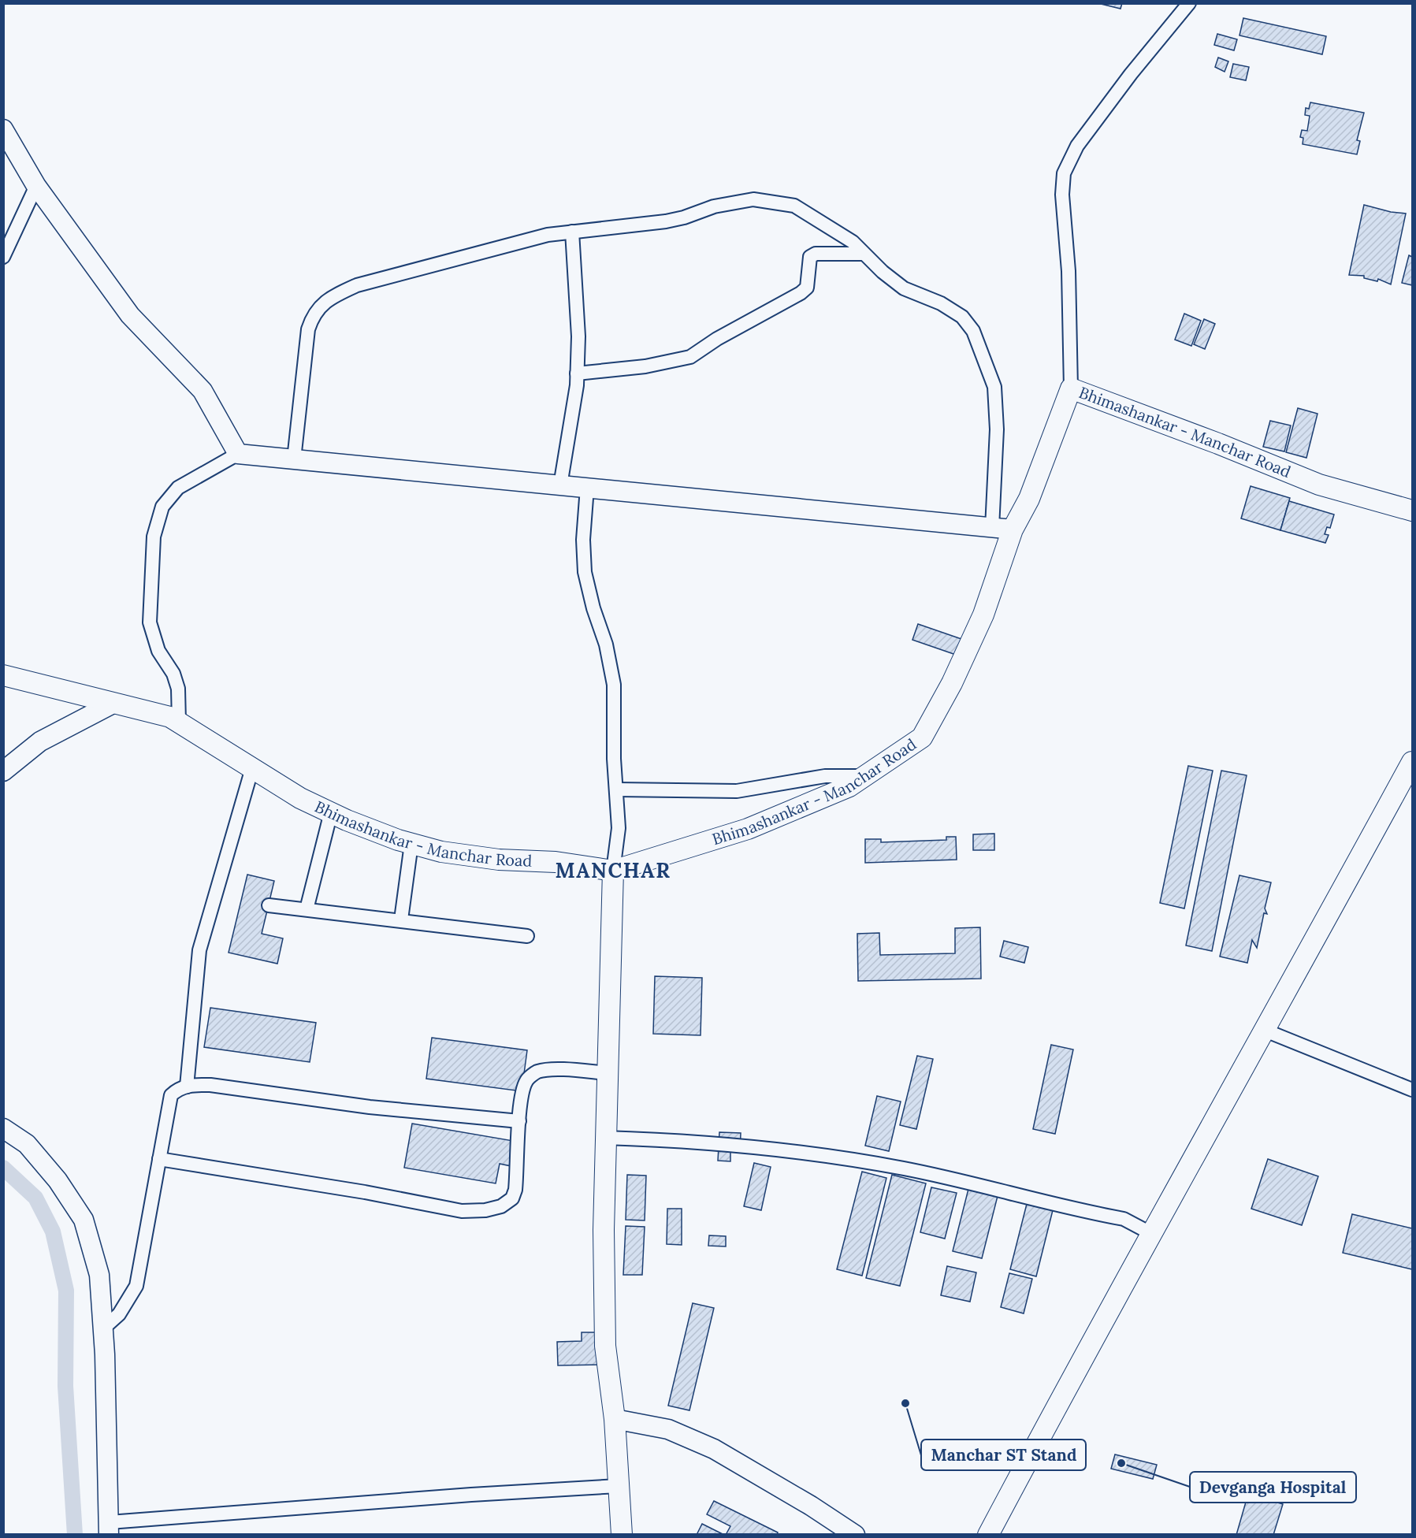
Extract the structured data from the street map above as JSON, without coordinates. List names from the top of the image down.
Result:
{
  "streets": {
    "main road": ["Bhimashankar - Manchar Road"]
  },
  "districts": ["MANCHAR"],
  "places": ["Manchar ST Stand", "Devganga Hospital"]
}
